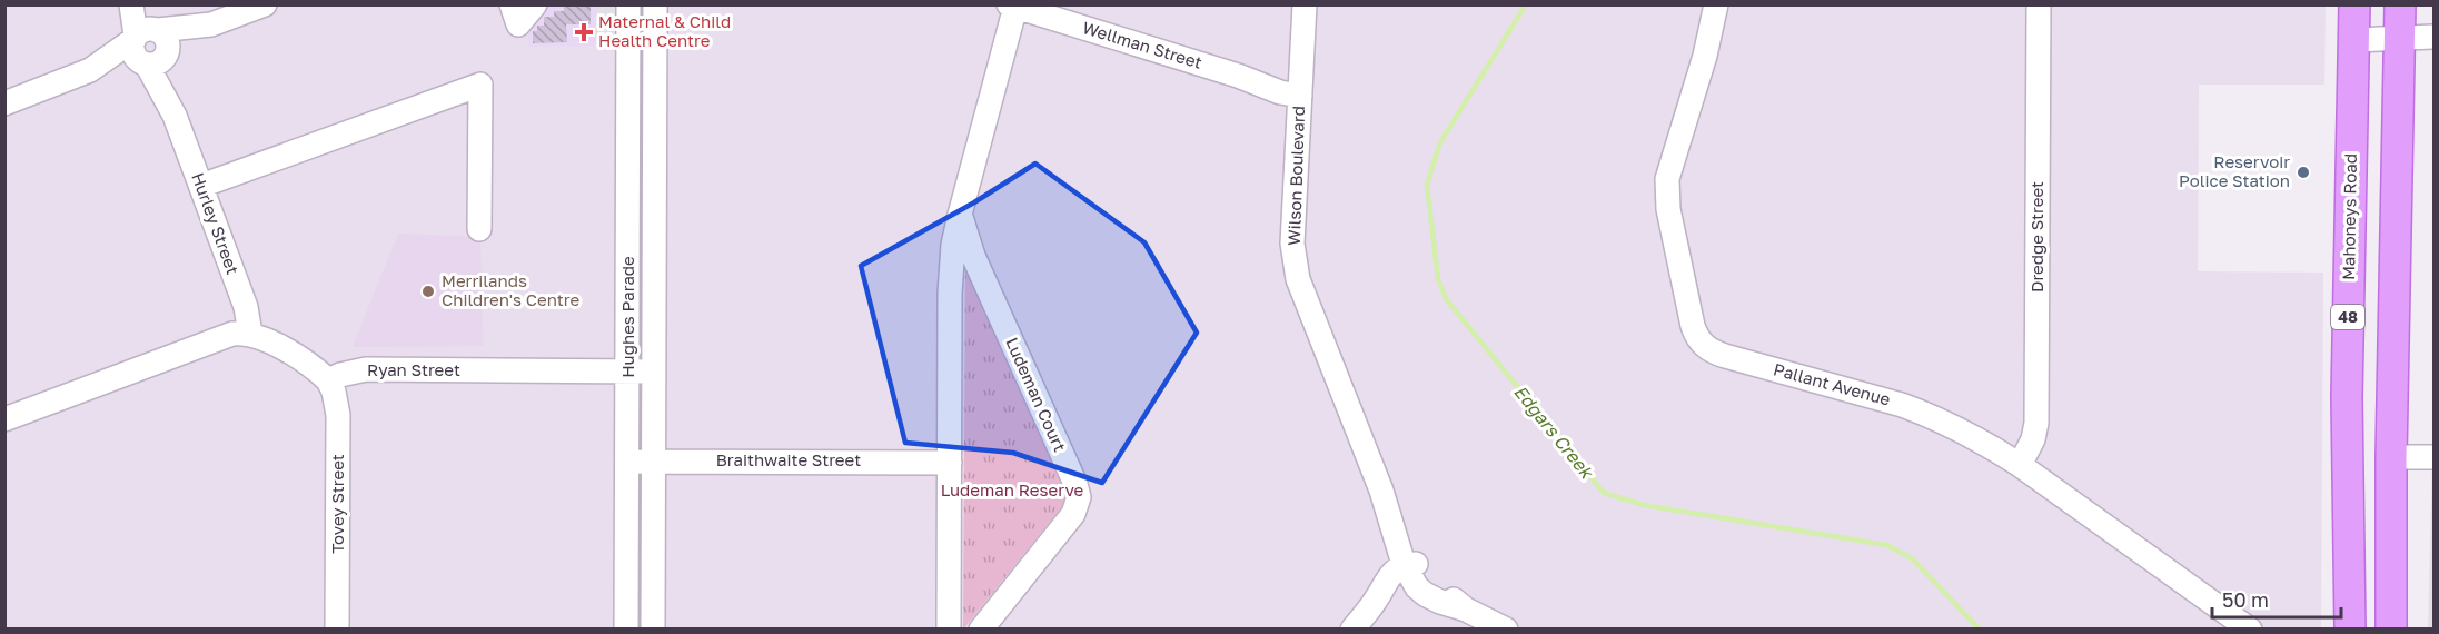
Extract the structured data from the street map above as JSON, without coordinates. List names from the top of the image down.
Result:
{
  "streets": {
    "main road": ["Mahoneys Road", "48"],
    "street": [
      "Wellman Street",
      "Wilson Boulevard",
      "Hurley Street",
      "Dredge Street",
      "Hughes Parade",
      "Ryan Street",
      "Pallant Avenue",
      "Ludeman Court",
      "Braithwaite Street",
      "Tovey Street"
    ]
  },
  "crossings": [
    ["Wellman Street", "Wilson Boulevard"],
    ["Dredge Street", "Pallant Avenue"],
    ["Hughes Parade", "Ryan Street"],
    ["Hughes Parade", "Braithwaite Street"],
    ["Ryan Street", "Tovey Street"]
  ],
  "water": ["Edgars Creek"],
  "parks": ["Ludeman Reserve"],
  "places": {
    "health": ["Maternal & Child Health Centre"],
    "other": ["Reservoir Police Station", "Merrilands Children's Centre"]
  },
  "scale_bar": "50 m"
}
